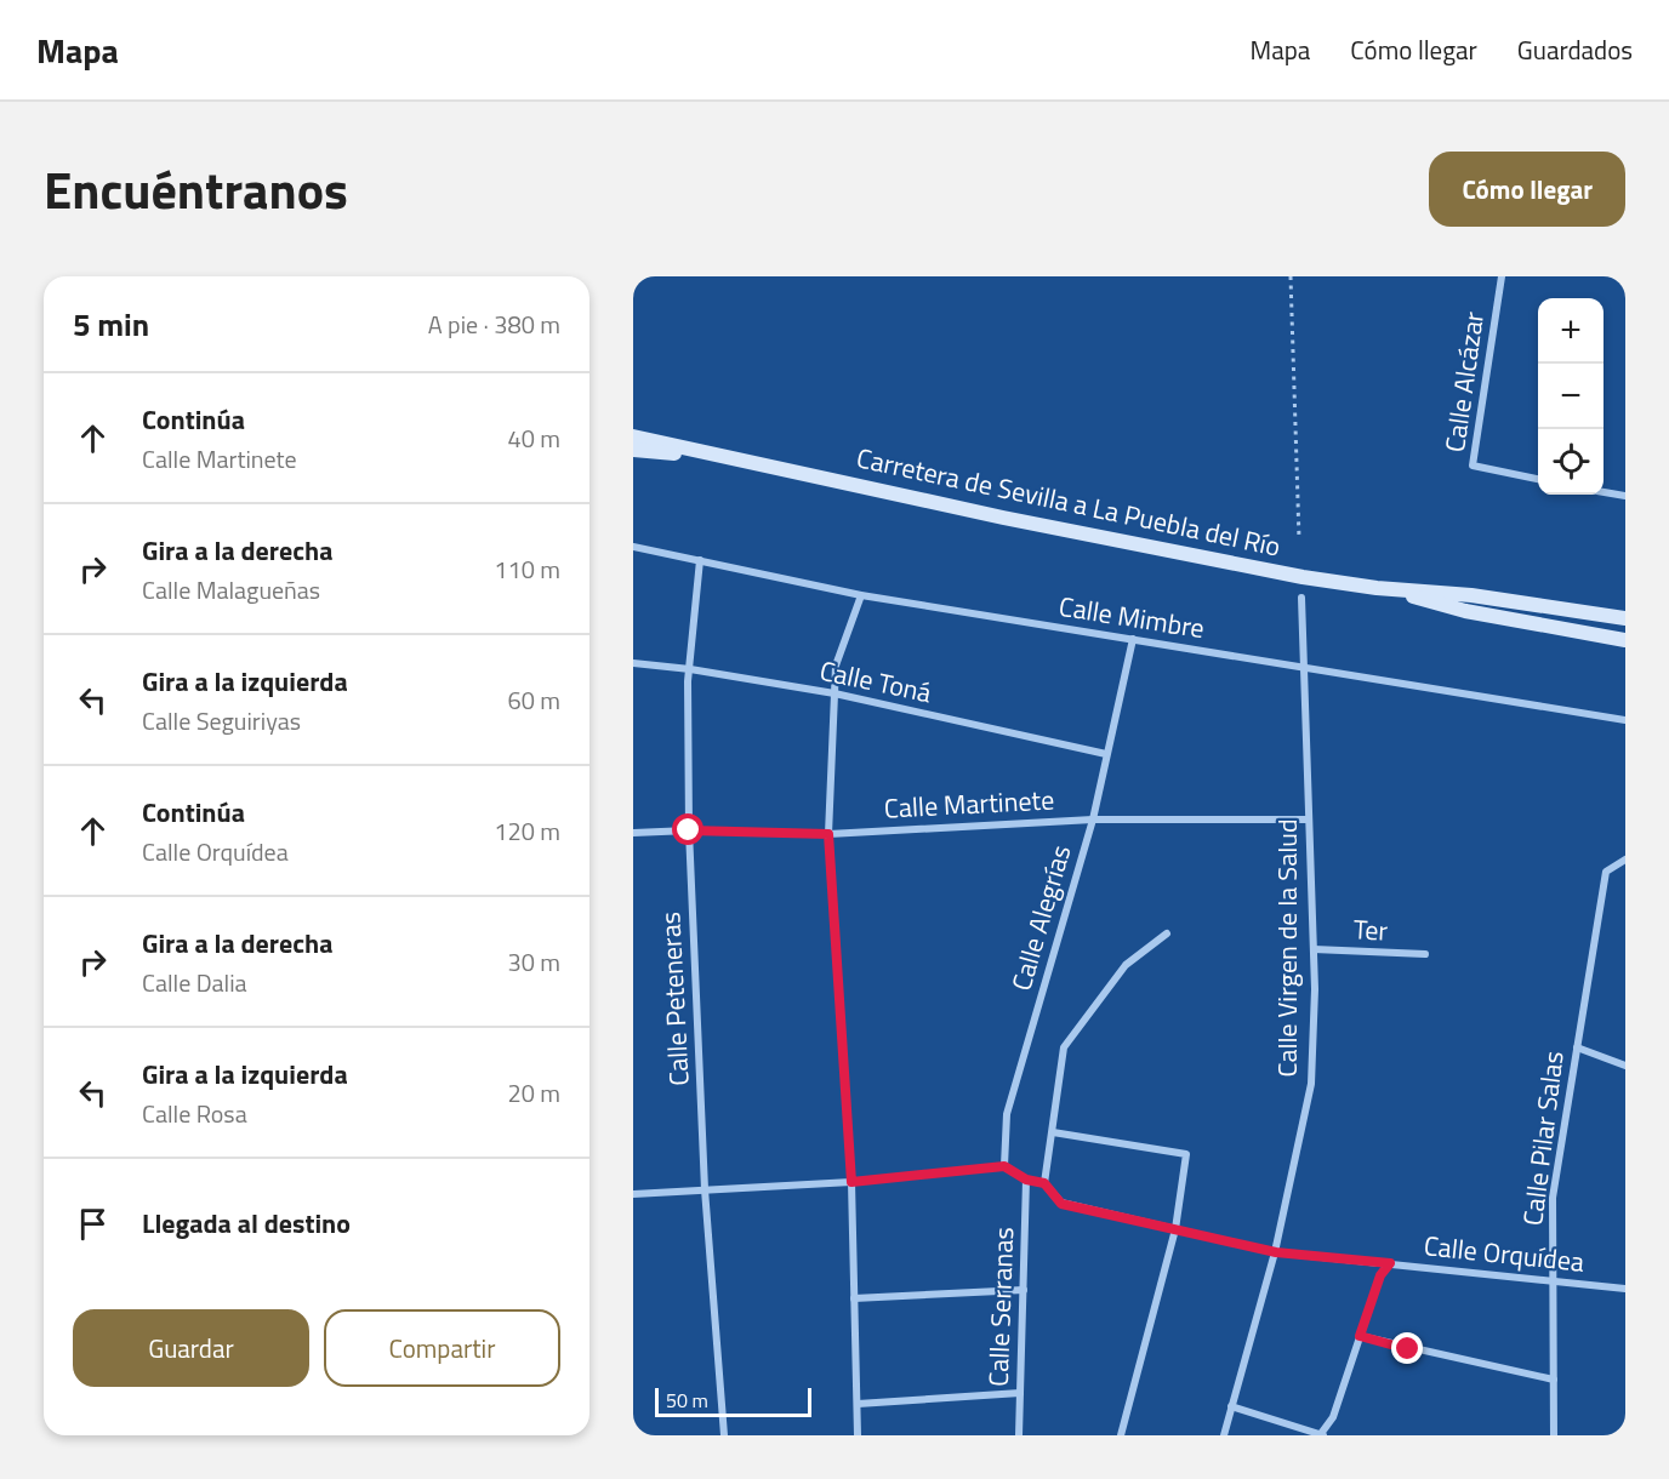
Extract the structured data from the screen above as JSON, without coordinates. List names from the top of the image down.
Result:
{
  "streets": {
    "main road": ["Carretera de Sevilla a La Puebla del Río"],
    "street": [
      "Calle Alcázar",
      "Calle Mimbre",
      "Calle Toná",
      "Calle Martinete",
      "Calle Alegrías",
      "Ter",
      "Calle Virgen de la Salud",
      "Calle Peteneras",
      "Calle Pilar Salas",
      "Calle Orquídea",
      "Calle Serranas"
    ]
  },
  "crossings": [
    ["Calle Mimbre", "Calle Alegrías"],
    ["Calle Mimbre", "Calle Virgen de la Salud"],
    ["Calle Mimbre", "Calle Peteneras"],
    ["Calle Toná", "Calle Alegrías"],
    ["Calle Toná", "Calle Peteneras"],
    ["Calle Martinete", "Calle Alegrías"],
    ["Calle Martinete", "Calle Virgen de la Salud"],
    ["Calle Martinete", "Calle Peteneras"],
    ["Ter", "Calle Virgen de la Salud"],
    ["Calle Virgen de la Salud", "Calle Orquídea"],
    ["Calle Pilar Salas", "Calle Orquídea"]
  ],
  "scale_bar": "50 m",
  "page": {
    "header": "Mapa",
    "nav": ["Mapa", "Cómo llegar", "Guardados"],
    "title": "Encuéntranos",
    "buttons": [
      "Cómo llegar",
      ["Guardar", "Compartir"]
    ],
    "heading": ["5 min", "A pie · 380 m"],
    "map_buttons": ["+", "−"],
    "list": [
      ["Continúa", "Calle Martinete", "40 m"],
      ["Gira a la derecha", "Calle Malagueñas", "110 m"],
      ["Gira a la izquierda", "Calle Seguiriyas", "60 m"],
      ["Continúa", "Calle Orquídea", "120 m"],
      ["Gira a la derecha", "Calle Dalia", "30 m"],
      ["Gira a la izquierda", "Calle Rosa", "20 m"],
      "Llegada al destino"
    ],
    "scale": "50 m"
  }
}
